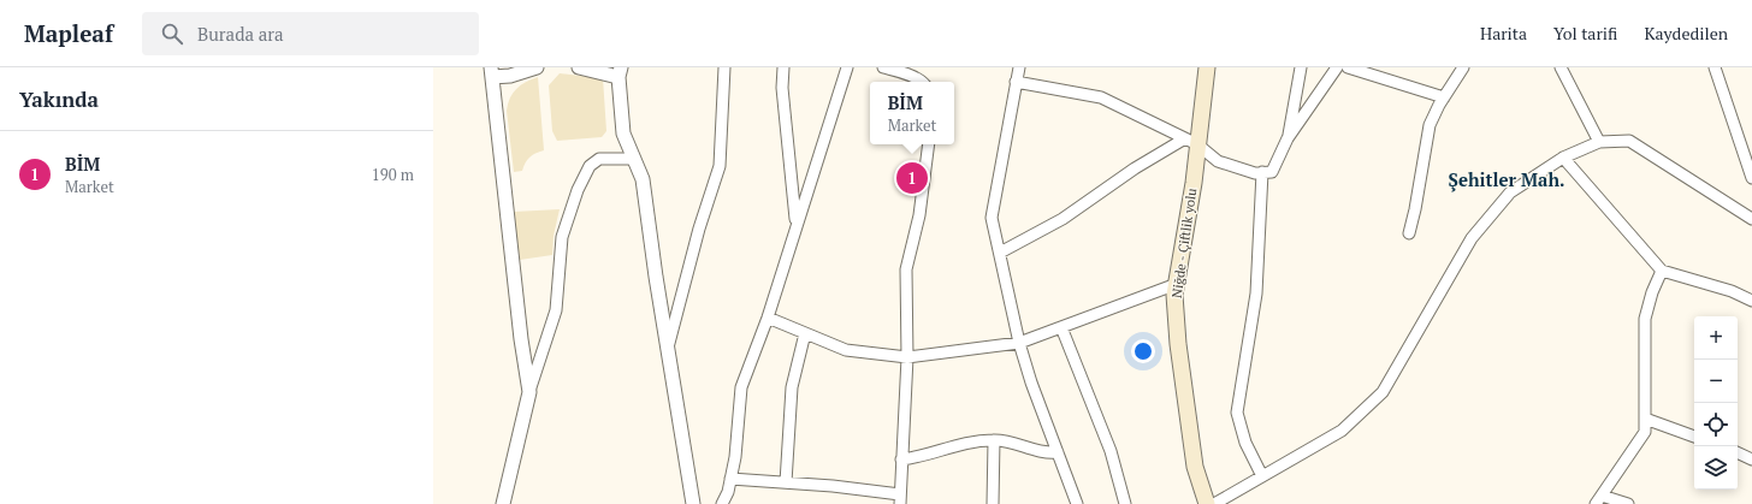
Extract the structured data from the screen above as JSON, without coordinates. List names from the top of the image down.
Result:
{
  "streets": {
    "main road": ["Niğde - Çiftlik yolu"]
  },
  "districts": ["Şehitler Mah."],
  "page": {
    "header": "Mapleaf",
    "search": "Burada ara",
    "nav": ["Harita", "Yol tarifi", "Kaydedilen"],
    "heading": "Yakında",
    "popup": ["BİM", "Market"],
    "list": [
      {
        "mark": "1",
        "name": "BİM",
        "note": "Market",
        "value": "190 m"
      }
    ],
    "pins": "1",
    "map_buttons": ["+", "−"]
  }
}
